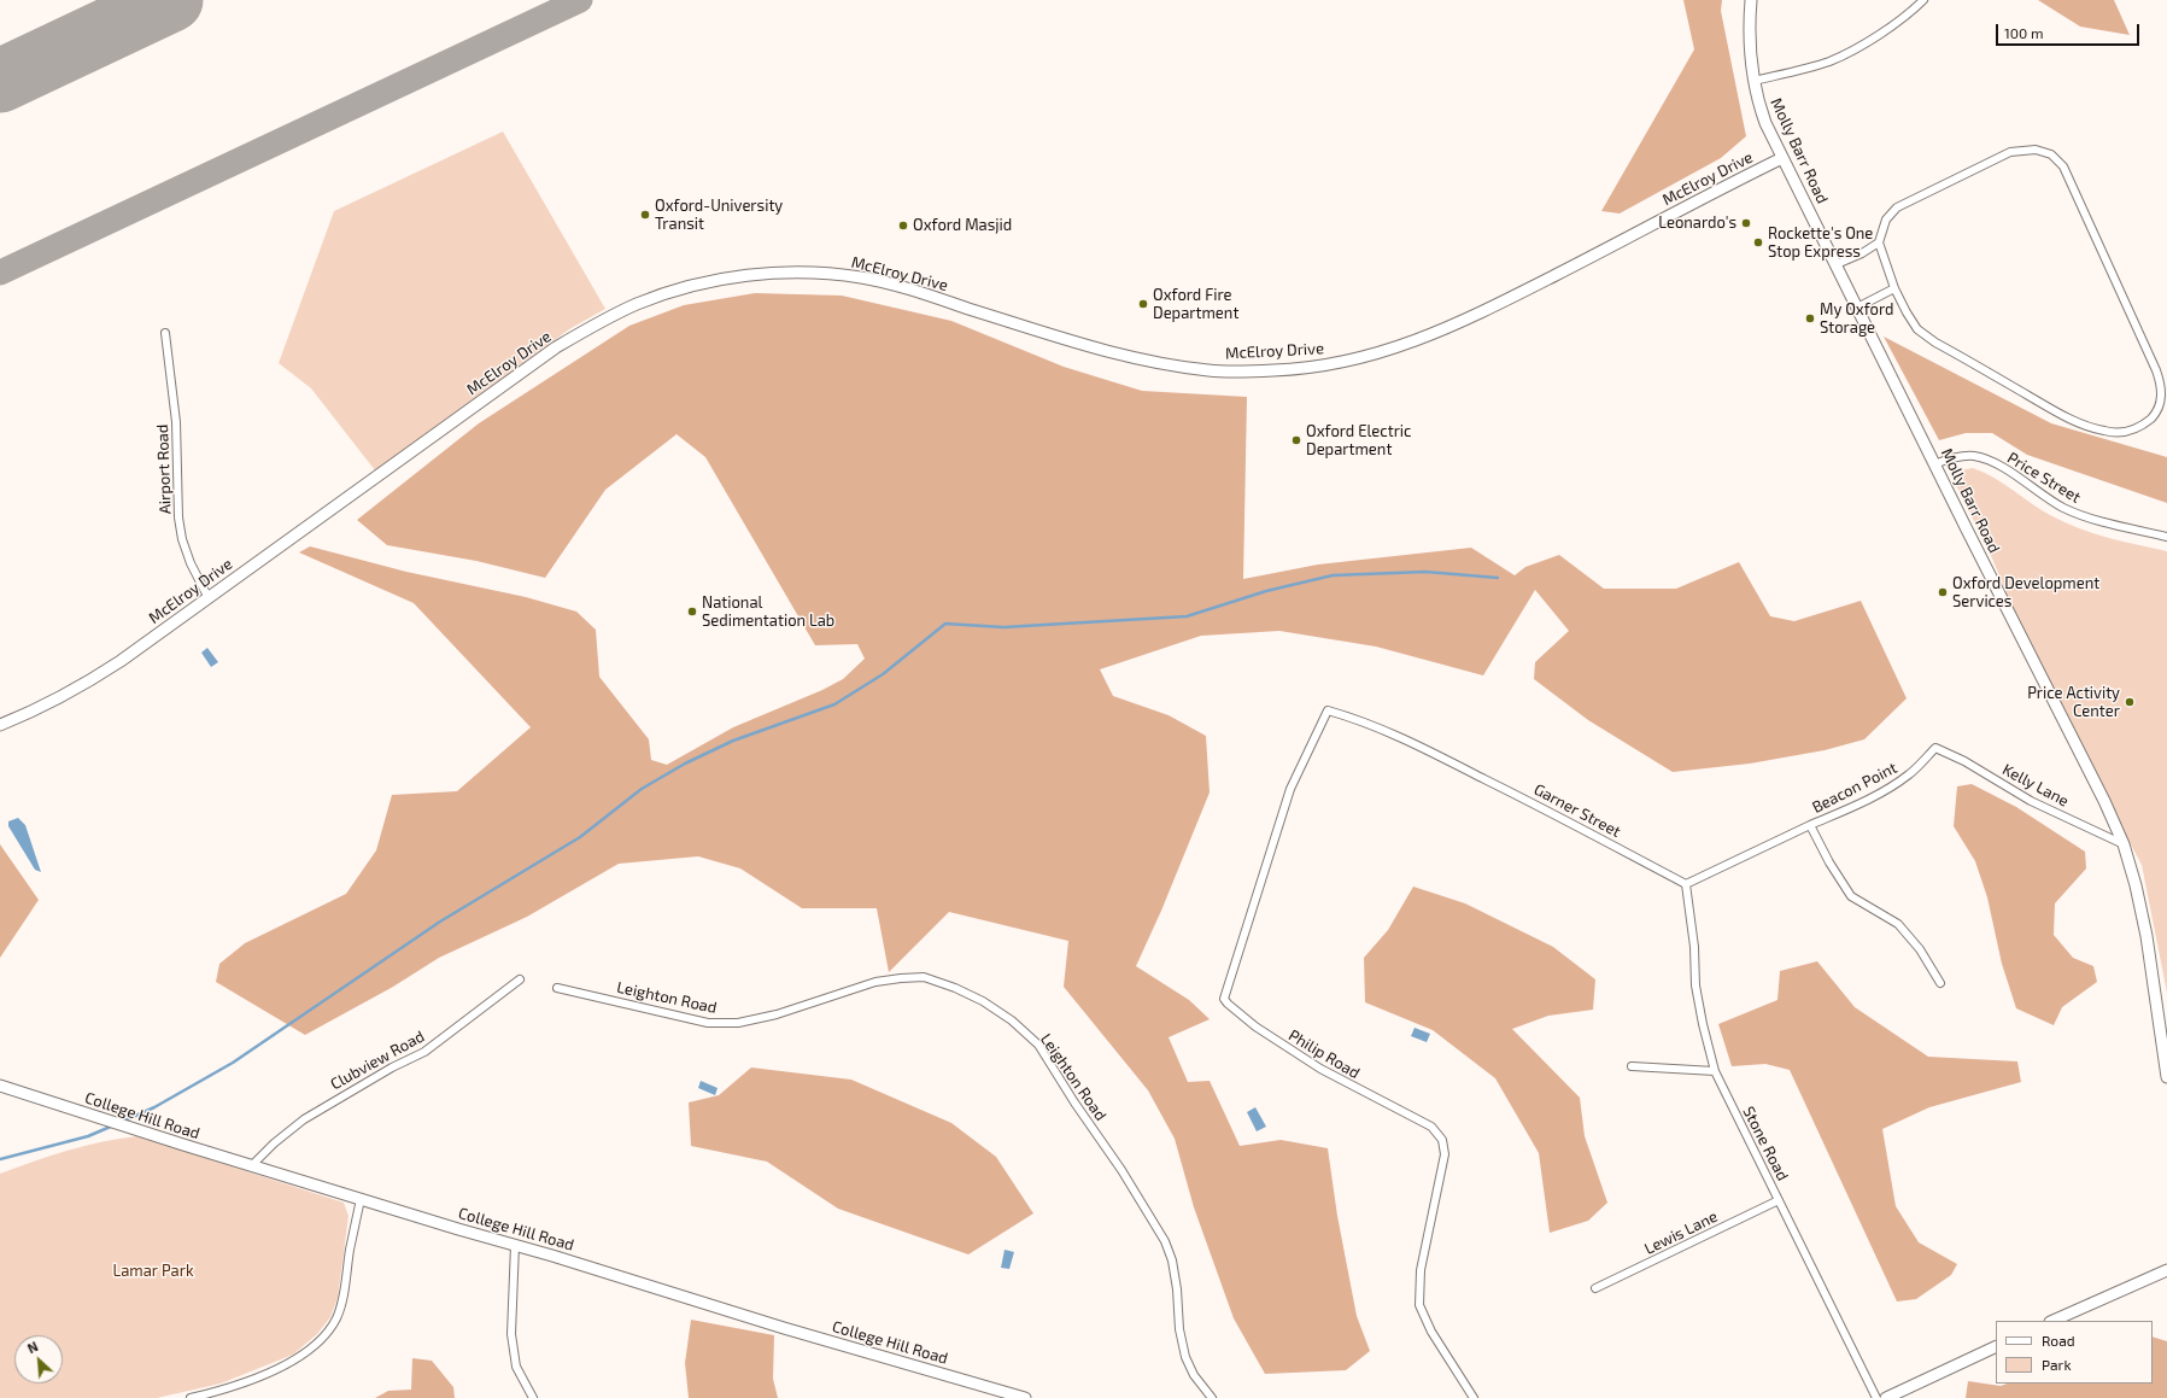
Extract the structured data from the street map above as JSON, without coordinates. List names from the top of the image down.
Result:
{
  "streets": {
    "street": [
      "Molly Barr Road",
      "McElroy Drive",
      "Airport Road",
      "Price Street",
      "Kelly Lane",
      "Beacon Point",
      "Garner Street",
      "Leighton Road",
      "Philip Road",
      "Clubview Road",
      "College Hill Road",
      "Stone Road",
      "Lewis Lane"
    ]
  },
  "crossings": [
    ["Molly Barr Road", "McElroy Drive"],
    ["Molly Barr Road", "Price Street"],
    ["Molly Barr Road", "Kelly Lane"],
    ["McElroy Drive", "Airport Road"],
    ["Kelly Lane", "Beacon Point"],
    ["Garner Street", "Philip Road"],
    ["Garner Street", "Stone Road"],
    ["Clubview Road", "College Hill Road"],
    ["Stone Road", "Lewis Lane"]
  ],
  "parks": ["Lamar Park"],
  "places": [
    "Oxford-University Transit",
    "Leonardo's",
    "Oxford Masjid",
    "Rockette's One Stop Express",
    "Oxford Fire Department",
    "My Oxford Storage",
    "Oxford Electric Department",
    "Oxford Development Services",
    "National Sedimentation Lab",
    "Price Activity Center"
  ],
  "legend": ["Road", "Park"],
  "scale_bar": "100 m",
  "north": "top left"
}
